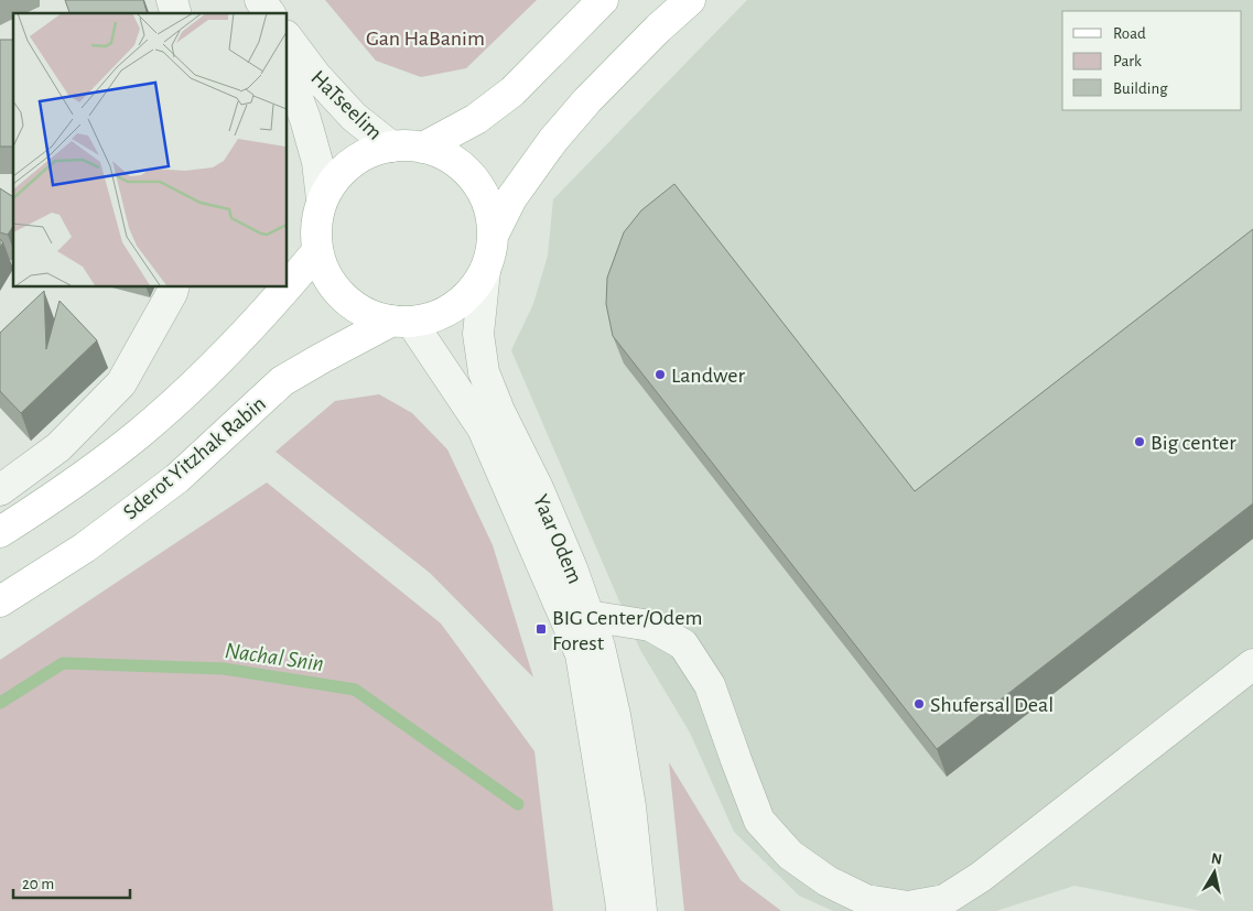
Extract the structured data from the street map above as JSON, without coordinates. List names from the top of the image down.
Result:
{
  "streets": {
    "main road": ["Sderot Yitzhak Rabin"],
    "street": ["HaTseelim", "Yaar Odem"]
  },
  "crossings": [
    ["HaTseelim", "Sderot Yitzhak Rabin"],
    ["HaTseelim", "Yaar Odem"],
    ["Sderot Yitzhak Rabin", "Yaar Odem"]
  ],
  "water": ["Nachal Snin"],
  "parks": ["Gan HaBanim"],
  "places": {
    "other": ["Landwer", "Big center", "Shufersal Deal"],
    "transit": ["BIG Center/Odem Forest"]
  },
  "legend": ["Road", "Park", "Building"],
  "scale_bar": "20 m",
  "north": "top"
}
